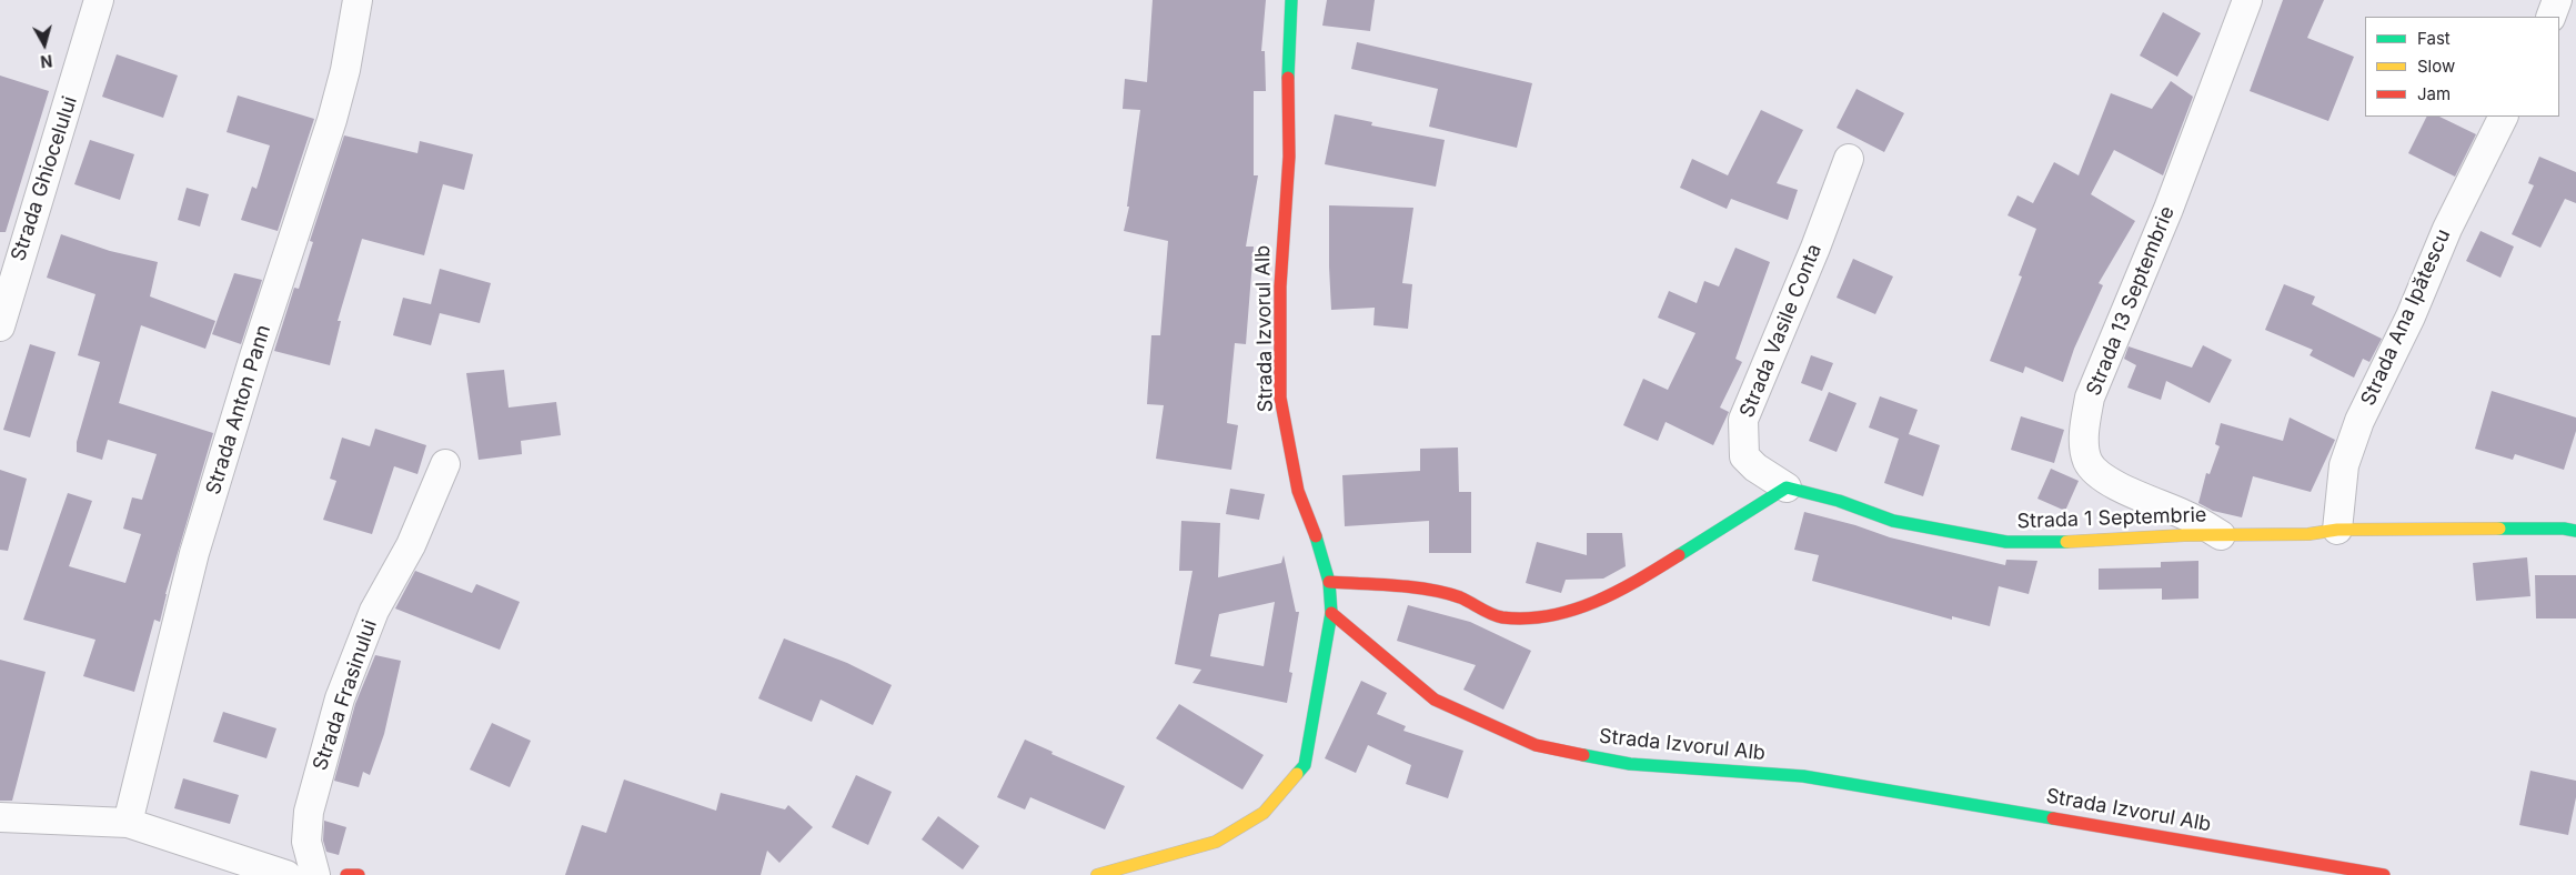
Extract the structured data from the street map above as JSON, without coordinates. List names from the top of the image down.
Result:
{
  "streets": {
    "street": [
      "Strada Ghiocelului",
      "Strada 13 Septembrie",
      "Strada Ana Ipătescu",
      "Strada Izvorul Alb",
      "Strada Vasile Conta",
      "Strada Anton Pann",
      "Strada 1 Septembrie",
      "Strada Frasinului"
    ]
  },
  "crossings": [
    ["Strada 13 Septembrie", "Strada 1 Septembrie"],
    ["Strada Ana Ipătescu", "Strada 1 Septembrie"],
    ["Strada Vasile Conta", "Strada 1 Septembrie"]
  ],
  "legend": ["Fast", "Slow", "Jam"],
  "north": "bottom"
}
